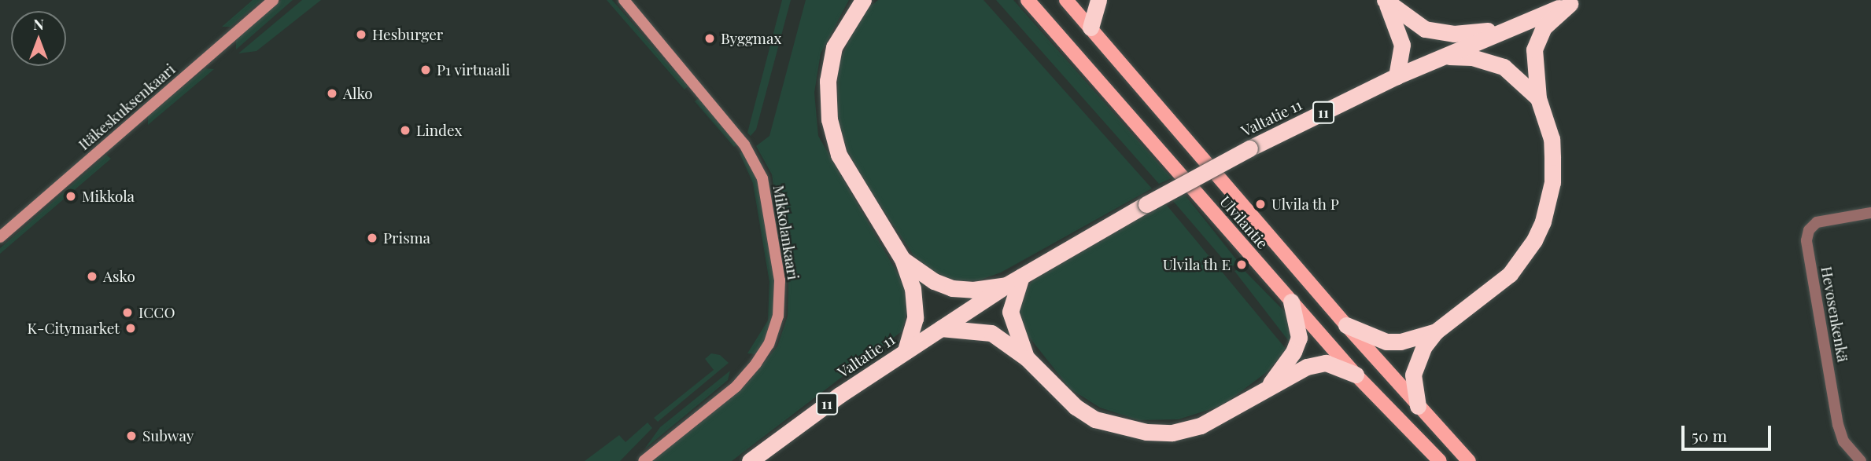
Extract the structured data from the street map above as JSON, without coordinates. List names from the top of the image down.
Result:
{
  "streets": {
    "highway": ["11", "Valtatie 11"],
    "main road": ["Ulvilantie"],
    "street": ["Itäkeskuksenkaari", "Mikkolankaari", "Hevosenkenkä"]
  },
  "crossings": [
    ["11", "Valtatie 11"]
  ],
  "places": [
    "Hesburger",
    "Byggmax",
    "P1 virtuaali",
    "Alko",
    "Lindex",
    "Mikkola",
    "Ulvila th P",
    "Prisma",
    "Ulvila th E",
    "Asko",
    "ICCO",
    "K-Citymarket",
    "Subway"
  ],
  "scale_bar": "50 m",
  "north": "top"
}
